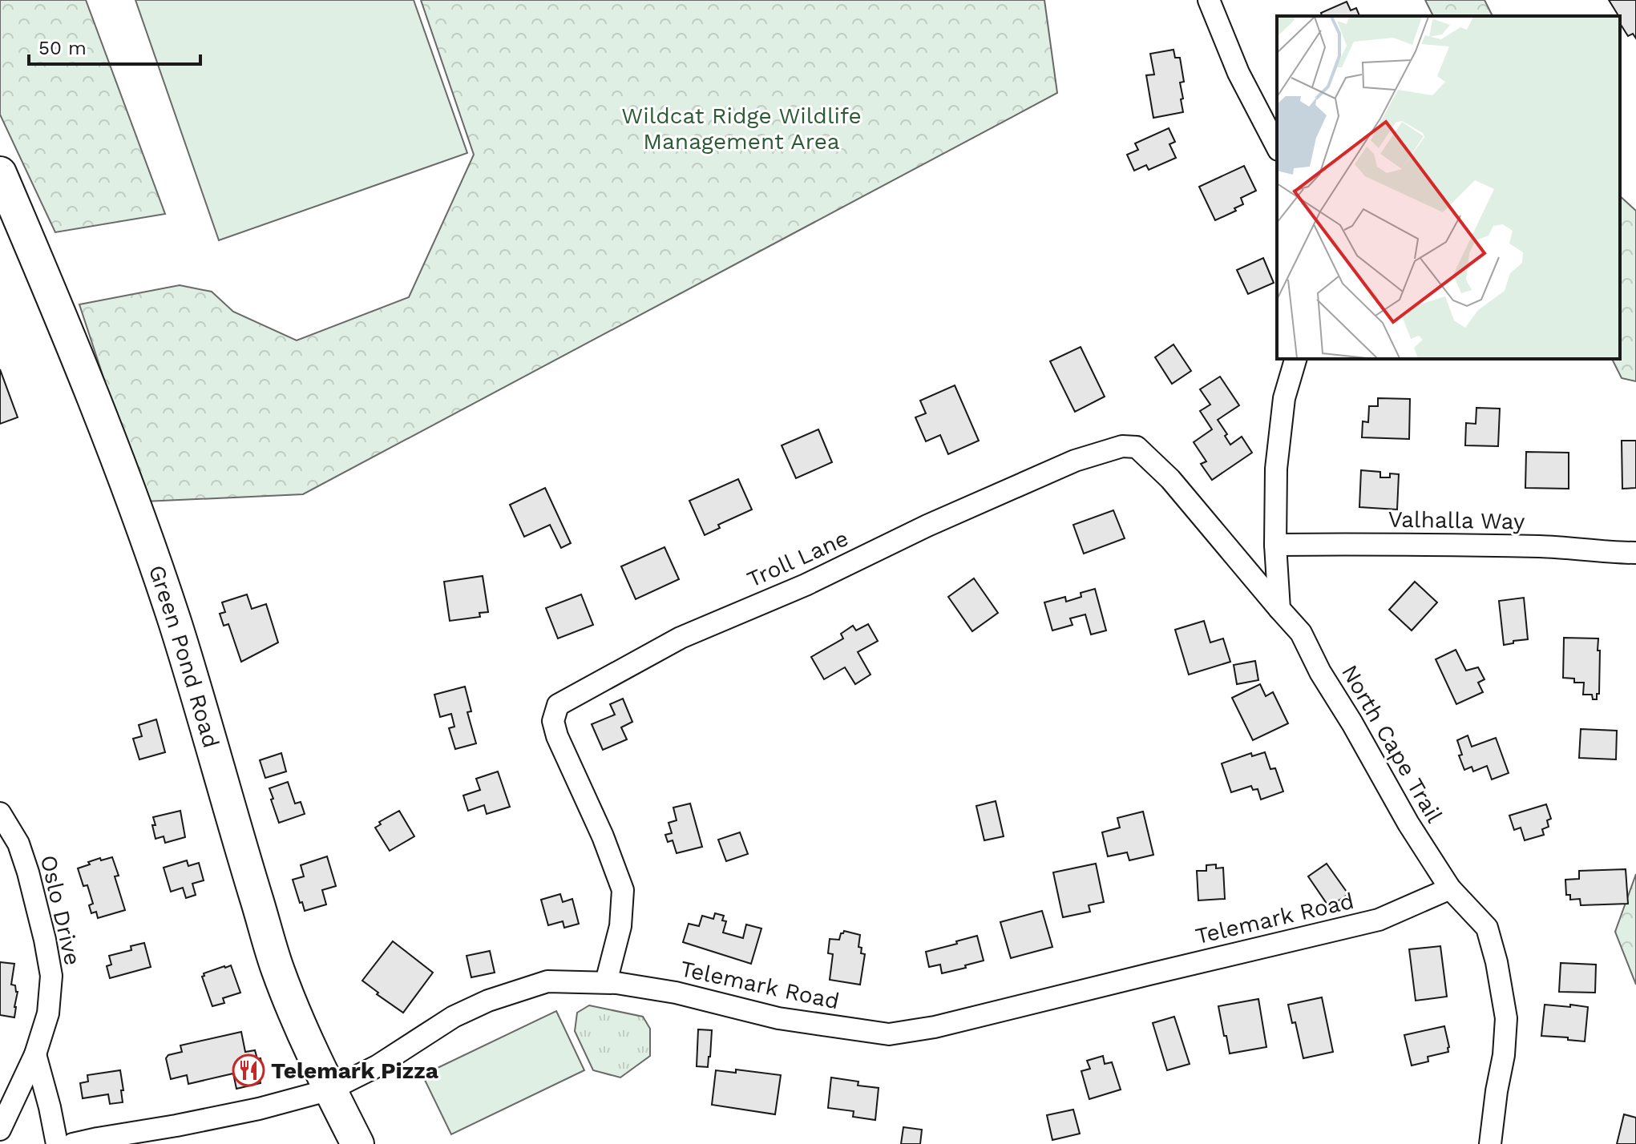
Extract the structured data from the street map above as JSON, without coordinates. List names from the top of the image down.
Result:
{
  "streets": {
    "main road": ["Green Pond Road"],
    "street": [
      "Valhalla Way",
      "Troll Lane",
      "North Cape Trail",
      "Oslo Drive",
      "Telemark Road"
    ]
  },
  "crossings": [
    ["Troll Lane", "North Cape Trail"],
    ["Troll Lane", "Telemark Road"],
    ["Green Pond Road", "Telemark Road"],
    ["North Cape Trail", "Telemark Road"]
  ],
  "parks": ["Wildcat Ridge Wildlife Management Area"],
  "places": {
    "restaurant": ["Telemark Pizza"]
  },
  "scale_bar": "50 m"
}
